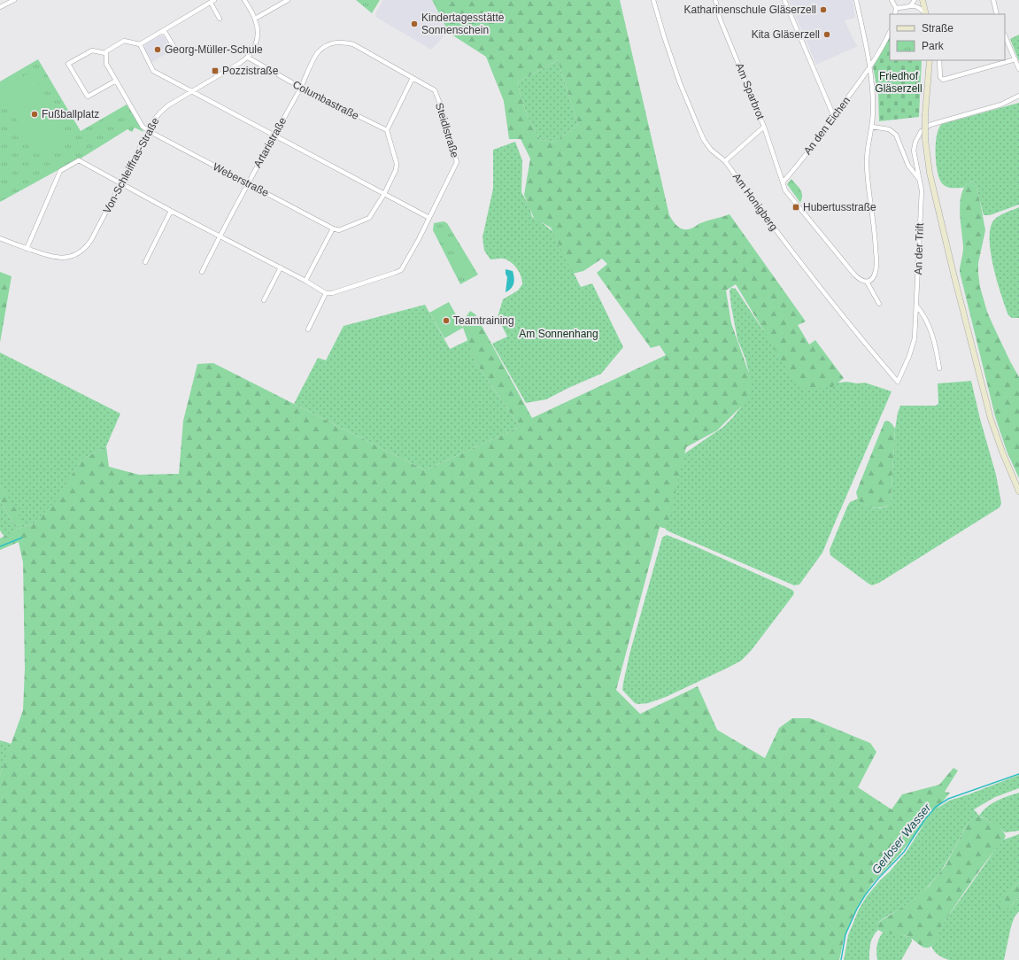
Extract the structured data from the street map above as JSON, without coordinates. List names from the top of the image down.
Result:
{
  "streets": {
    "street": [
      "Am Sparbrot",
      "Columbastraße",
      "An den Eichen",
      "Steidlstraße",
      "Artaristraße",
      "Von-Schleiffras-Straße",
      "Weberstraße",
      "Am Honigberg",
      "An der Trift"
    ]
  },
  "crossings": [
    ["Am Sparbrot", "An den Eichen"],
    ["Columbastraße", "Steidlstraße"],
    ["Columbastraße", "Artaristraße"],
    ["Columbastraße", "Von-Schleiffras-Straße"],
    ["Steidlstraße", "Artaristraße"],
    ["Artaristraße", "Weberstraße"],
    ["Von-Schleiffras-Straße", "Weberstraße"],
    ["Am Honigberg", "An der Trift"]
  ],
  "water": ["Gerloser Wasser"],
  "parks": ["Friedhof Gläserzell", "Am Sonnenhang"],
  "places": {
    "other": [
      "Katharinenschule Gläserzell",
      "Kindertagesstätte Sonnenschein",
      "Kita Gläserzell",
      "Georg-Müller-Schule",
      "Fußballplatz",
      "Teamtraining"
    ],
    "transit": ["Pozzistraße", "Hubertusstraße"]
  },
  "legend": ["Straße", "Park"]
}
